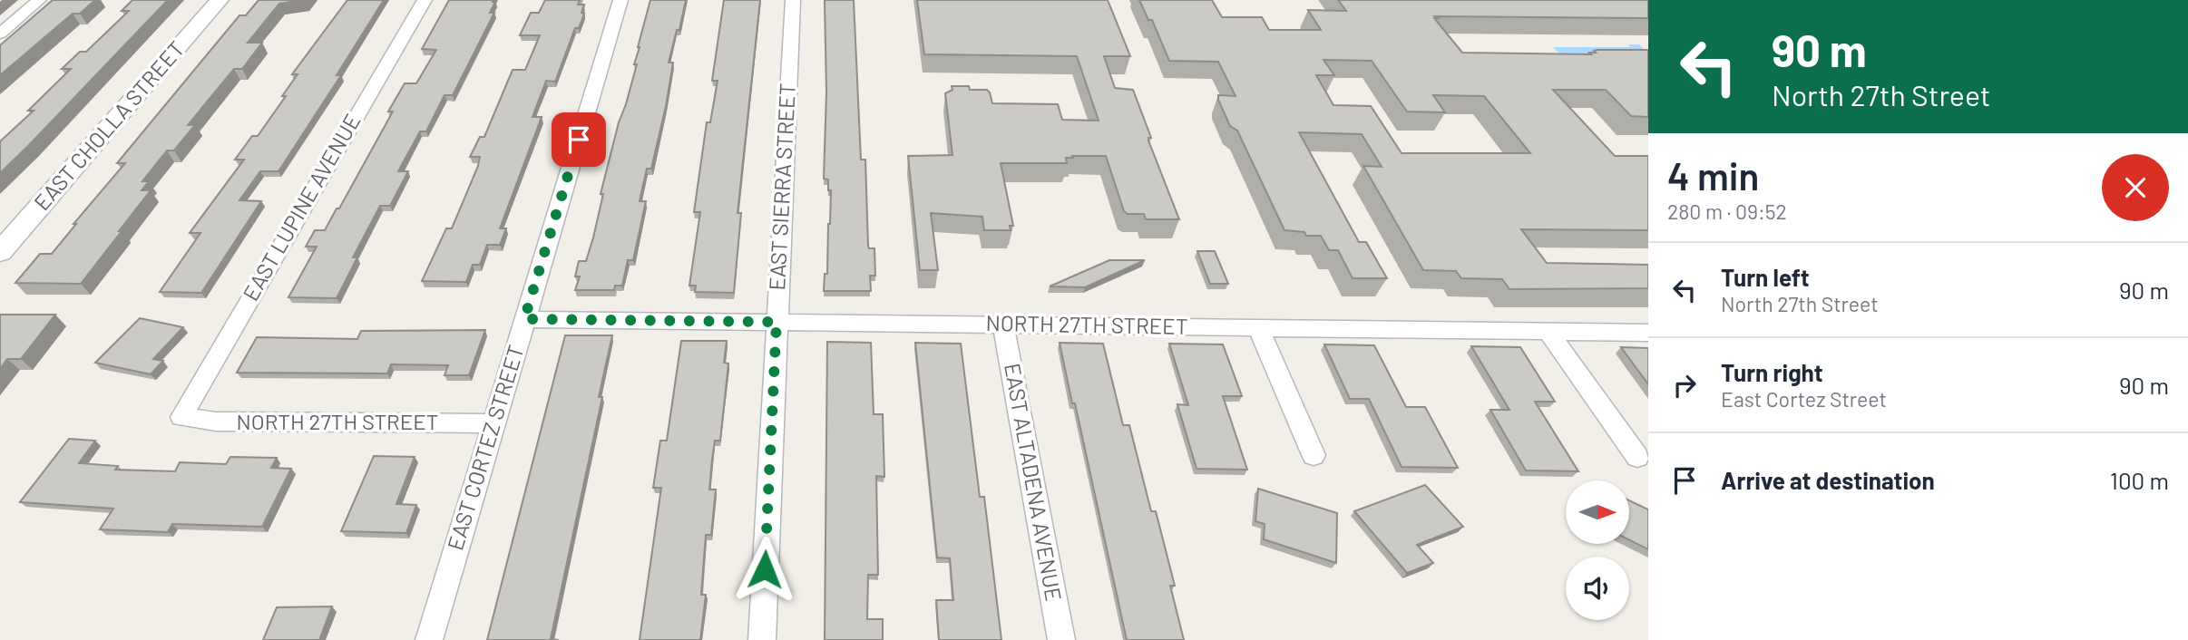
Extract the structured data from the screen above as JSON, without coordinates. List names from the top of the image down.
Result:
{
  "streets": {
    "street": [
      "EAST CHOLLA STREET",
      "EAST SIERRA STREET",
      "EAST LUPINE AVENUE",
      "NORTH 27TH STREET",
      "EAST CORTEZ STREET",
      "EAST ALTADENA AVENUE"
    ]
  },
  "crossings": [
    ["EAST SIERRA STREET", "NORTH 27TH STREET"],
    ["EAST LUPINE AVENUE", "NORTH 27TH STREET"],
    ["NORTH 27TH STREET", "EAST CORTEZ STREET"],
    ["NORTH 27TH STREET", "EAST ALTADENA AVENUE"]
  ],
  "north": "right",
  "page": {
    "turn": ["90 m", "North 27th Street"],
    "heading": ["4 min", "280 m · 09:52"],
    "list": [
      {
        "name": "Turn left",
        "note": "North 27th Street",
        "value": "90 m"
      },
      {
        "name": "Turn right",
        "note": "East Cortez Street",
        "value": "90 m"
      },
      {
        "name": "Arrive at destination",
        "value": "100 m"
      }
    ]
  }
}
